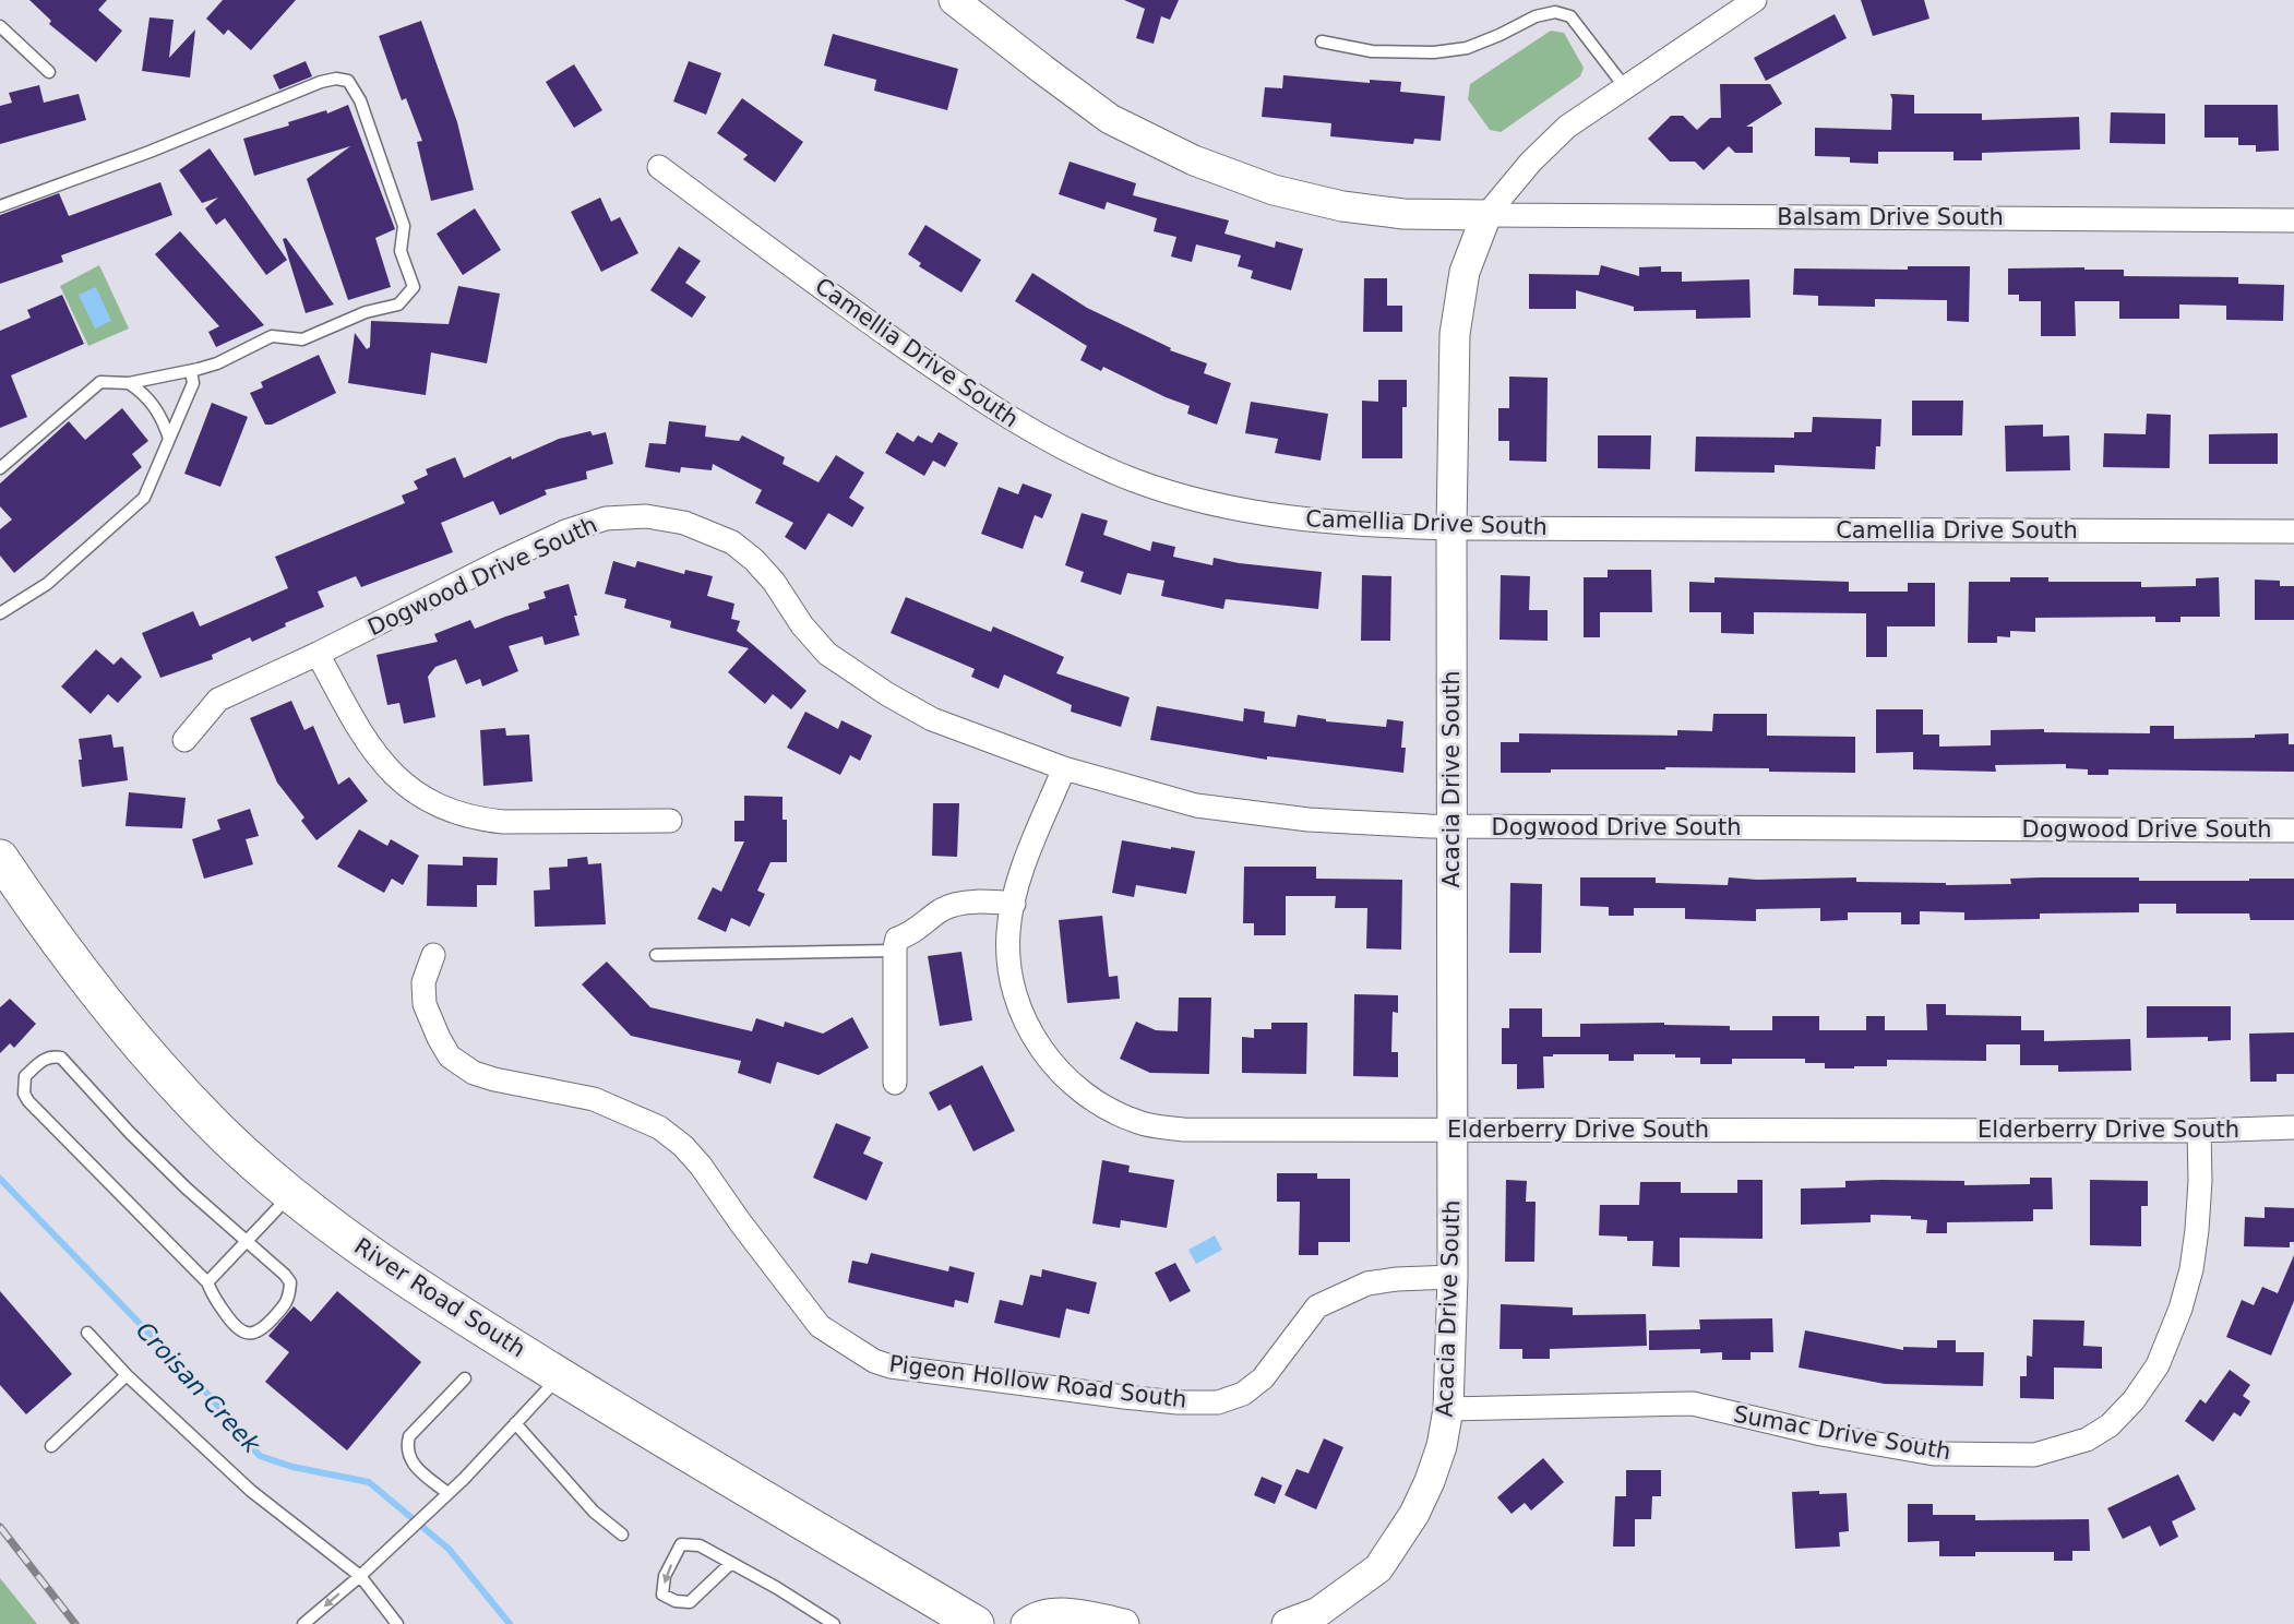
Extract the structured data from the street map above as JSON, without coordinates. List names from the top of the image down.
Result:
{
  "streets": {
    "main road": ["River Road South"],
    "street": [
      "Balsam Drive South",
      "Camellia Drive South",
      "Dogwood Drive South",
      "Acacia Drive South",
      "Elderberry Drive South",
      "Pigeon Hollow Road South",
      "Sumac Drive South"
    ]
  },
  "crossings": [
    ["Balsam Drive South", "Acacia Drive South"],
    ["Camellia Drive South", "Acacia Drive South"],
    ["Dogwood Drive South", "Acacia Drive South"],
    ["Dogwood Drive South", "Elderberry Drive South"],
    ["Acacia Drive South", "Elderberry Drive South"],
    ["Acacia Drive South", "Pigeon Hollow Road South"],
    ["Acacia Drive South", "Sumac Drive South"],
    ["Elderberry Drive South", "Sumac Drive South"]
  ],
  "water": ["Croisan Creek"]
}
